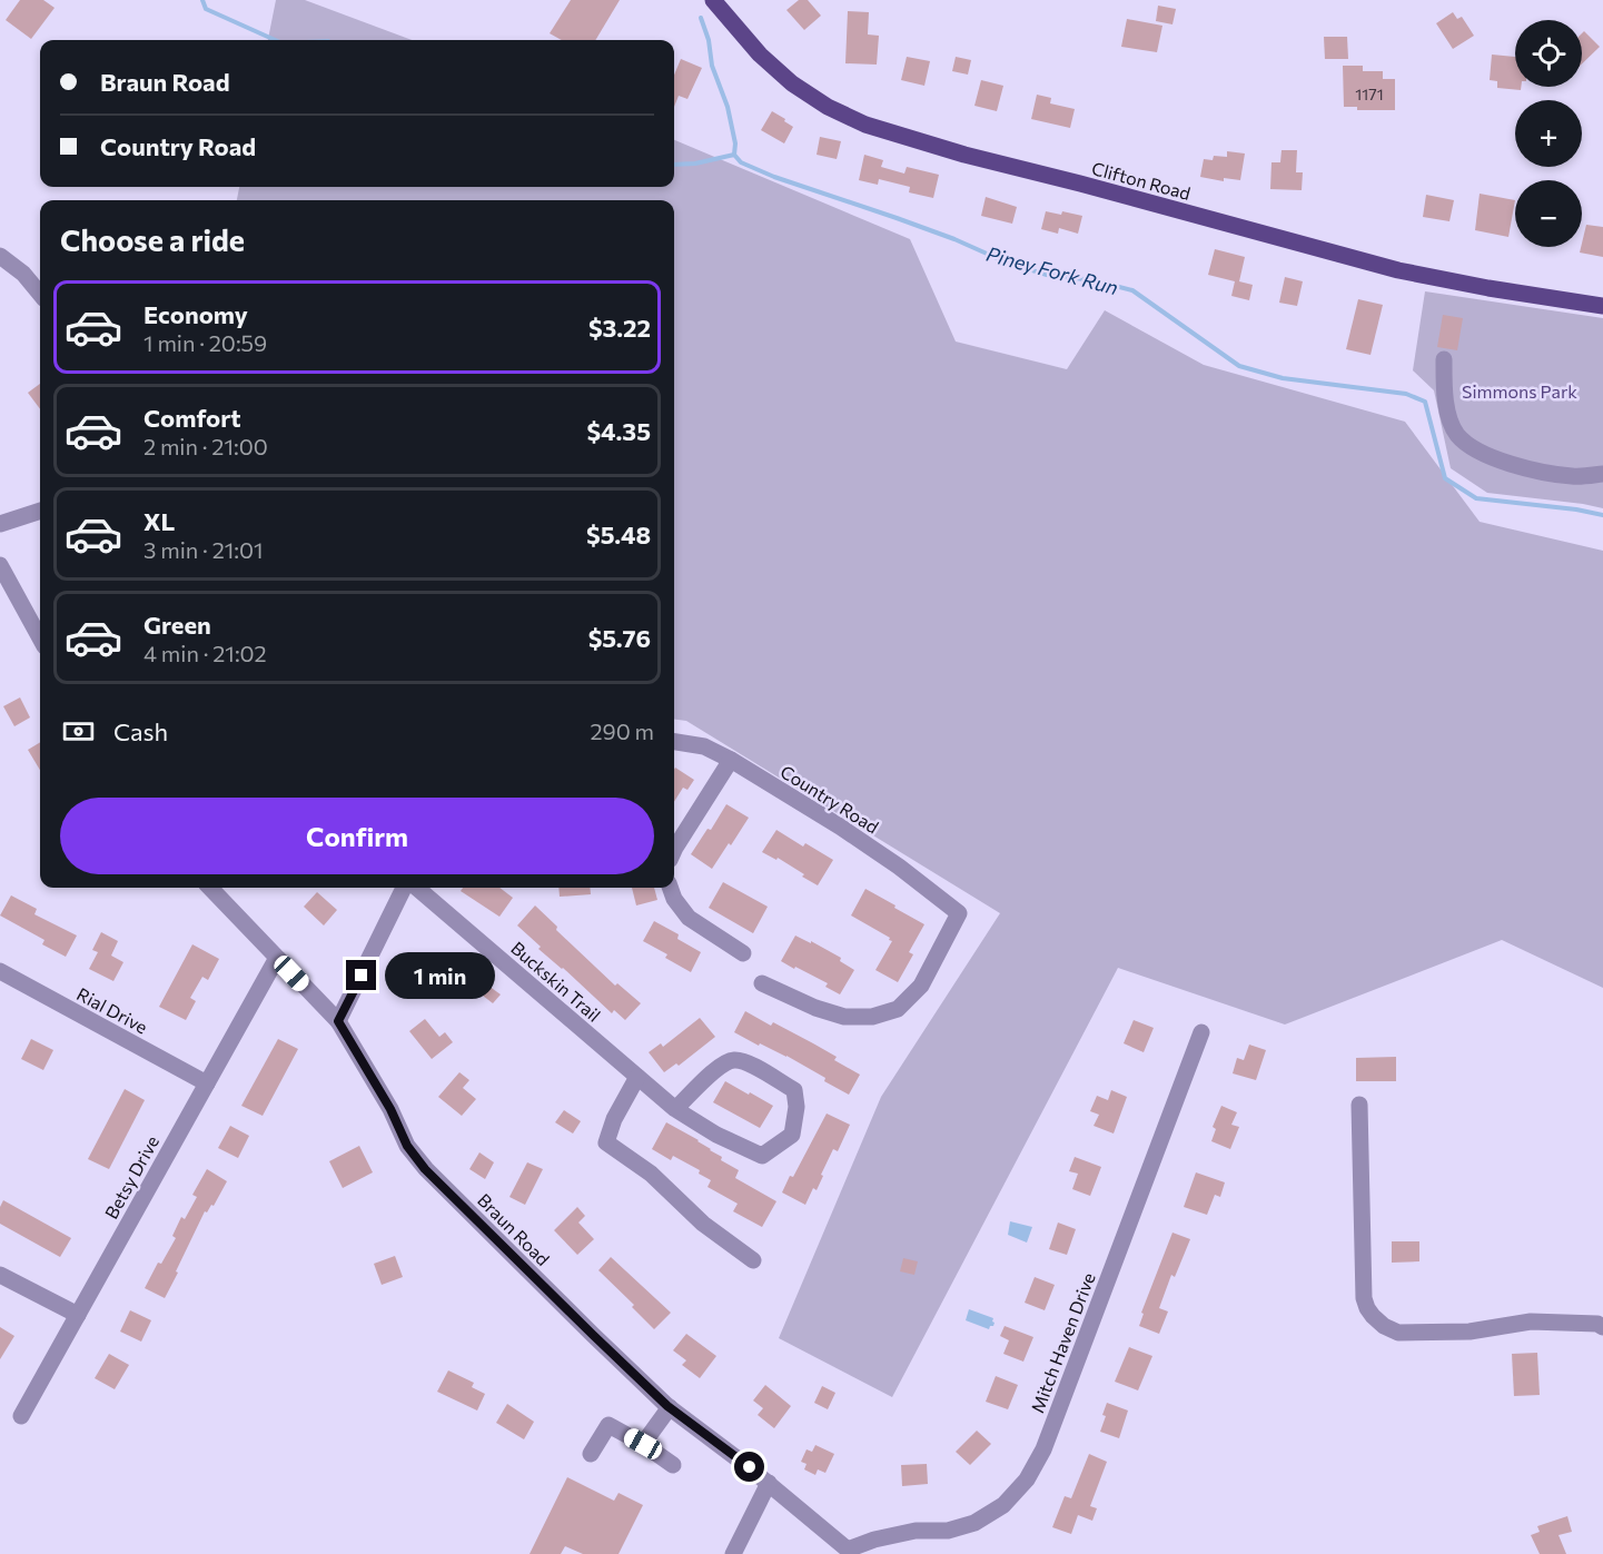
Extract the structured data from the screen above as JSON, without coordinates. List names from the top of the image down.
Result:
{
  "streets": {
    "main road": ["Clifton Road"],
    "street": [
      "Country Road",
      "Buckskin Trail",
      "Rial Drive",
      "Betsy Drive",
      "Braun Road",
      "Mitch Haven Drive"
    ]
  },
  "crossings": [
    ["Rial Drive", "Betsy Drive"],
    ["Betsy Drive", "Braun Road"],
    ["Braun Road", "Mitch Haven Drive"]
  ],
  "water": ["Piney Fork Run"],
  "parks": ["Simmons Park"],
  "house_numbers": ["1171"],
  "page": {
    "map_buttons": ["+", "−"],
    "banner": ["Braun Road", "Country Road"],
    "heading": "Choose a ride",
    "list": [
      {
        "name": "Economy",
        "note": "1 min · 20:59",
        "value": "$3.22"
      },
      {
        "name": "Comfort",
        "note": "2 min · 21:00",
        "value": "$4.35"
      },
      {
        "name": "XL",
        "note": "3 min · 21:01",
        "value": "$5.48"
      },
      {
        "name": "Green",
        "note": "4 min · 21:02",
        "value": "$5.76"
      }
    ],
    "pay": ["Cash", "290 m"],
    "buttons": "Confirm",
    "bubble": "1 min"
  }
}
